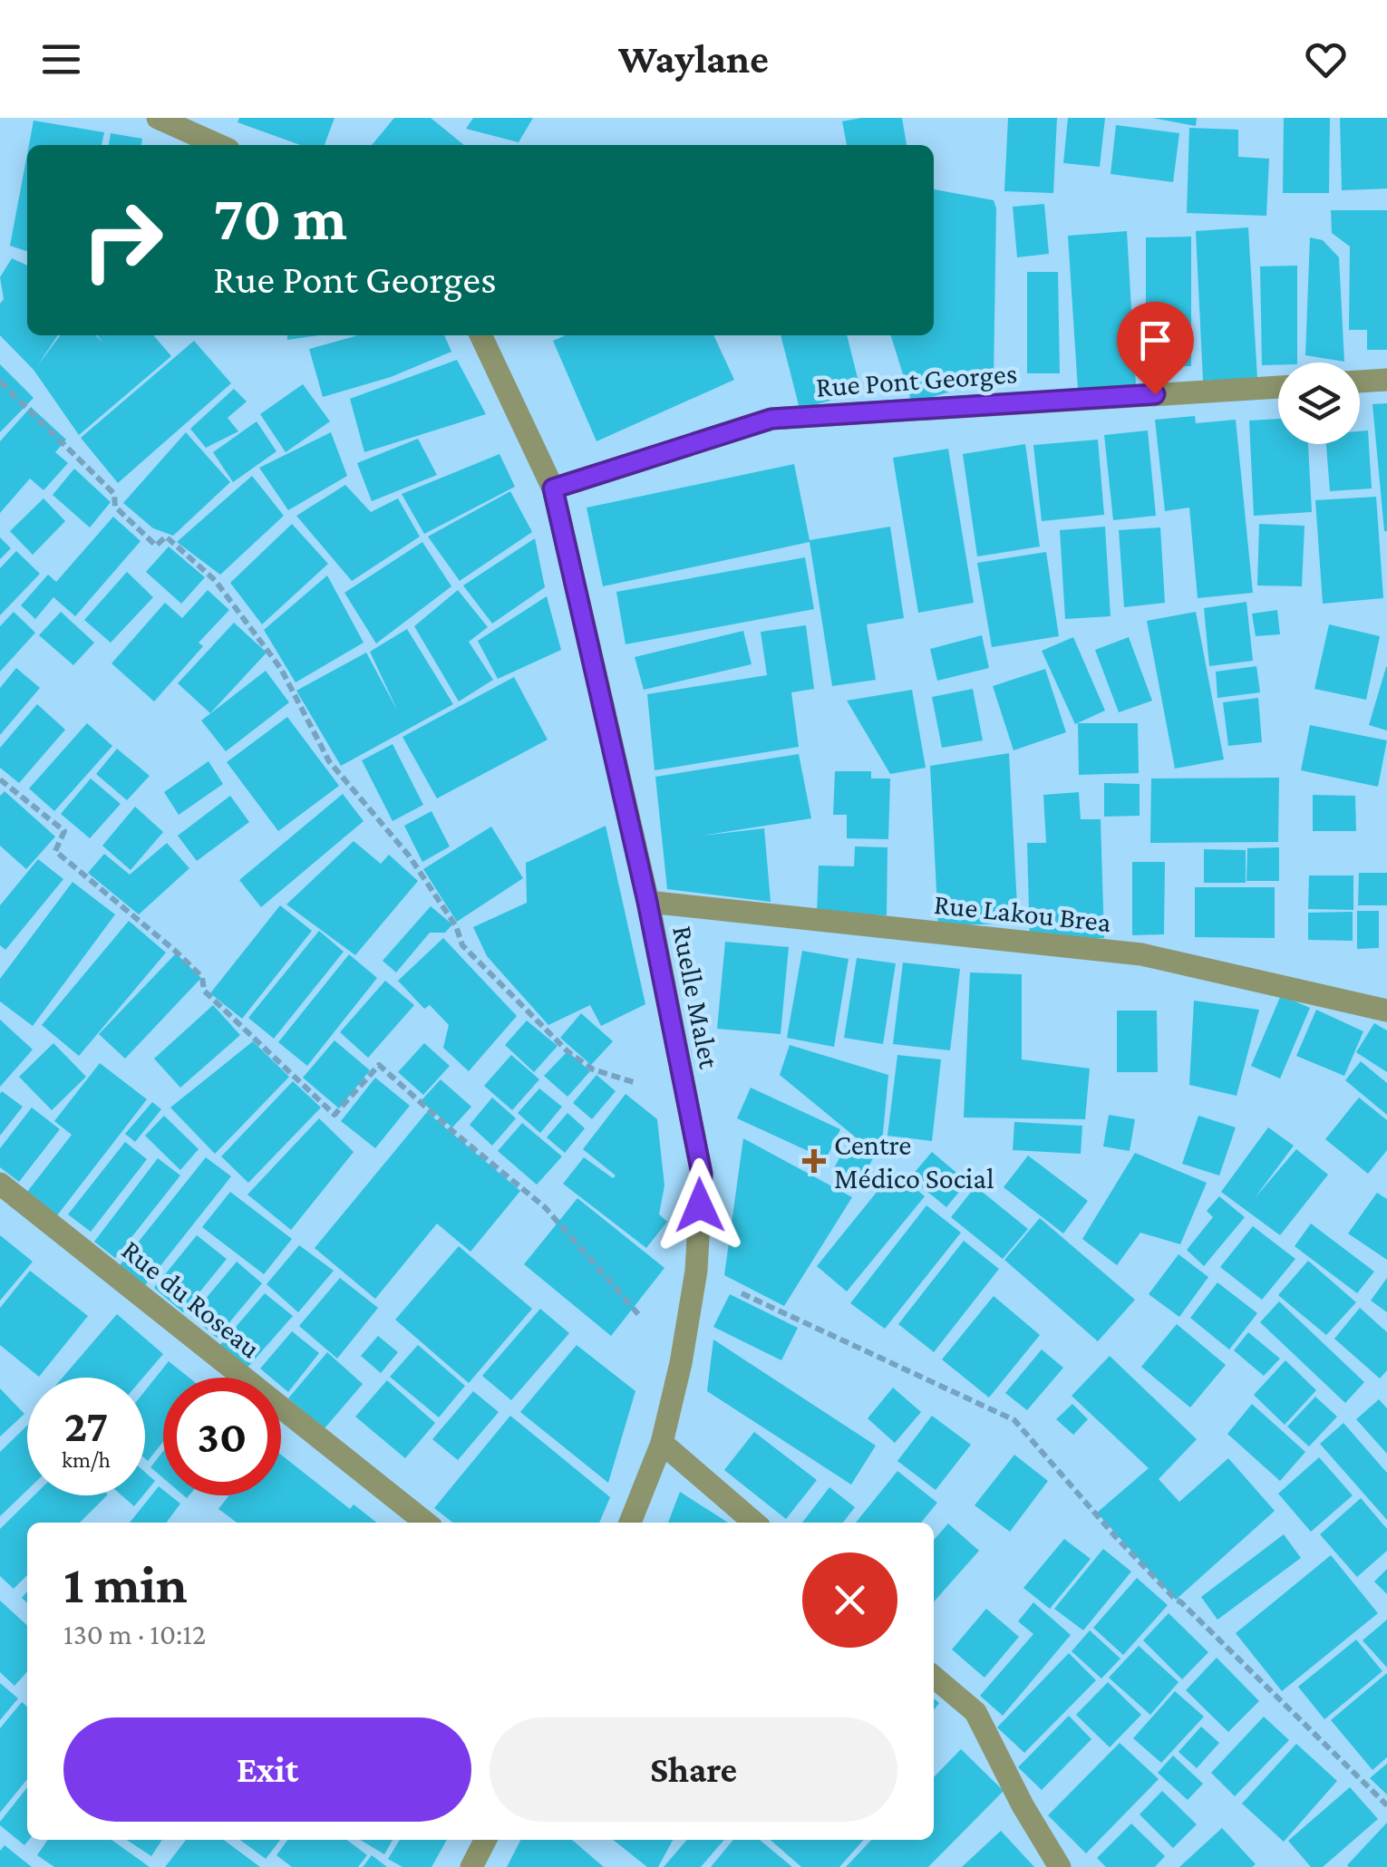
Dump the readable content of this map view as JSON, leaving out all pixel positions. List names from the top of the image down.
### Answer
{
  "streets": {
    "street": [
      "Rue Pont Georges",
      "Rue Lakou Brea",
      "Ruelle Malet",
      "Rue du Roseau"
    ]
  },
  "crossings": [
    ["Rue Pont Georges", "Ruelle Malet"],
    ["Rue Lakou Brea", "Ruelle Malet"]
  ],
  "places": {
    "health": ["Centre Médico Social"]
  },
  "page": {
    "header": "Waylane",
    "turn": ["70 m", "Rue Pont Georges"],
    "speed": "27 km/h",
    "limit": "30",
    "heading": ["1 min", "130 m · 10:12"],
    "buttons": ["Exit", "Share"]
  }
}
